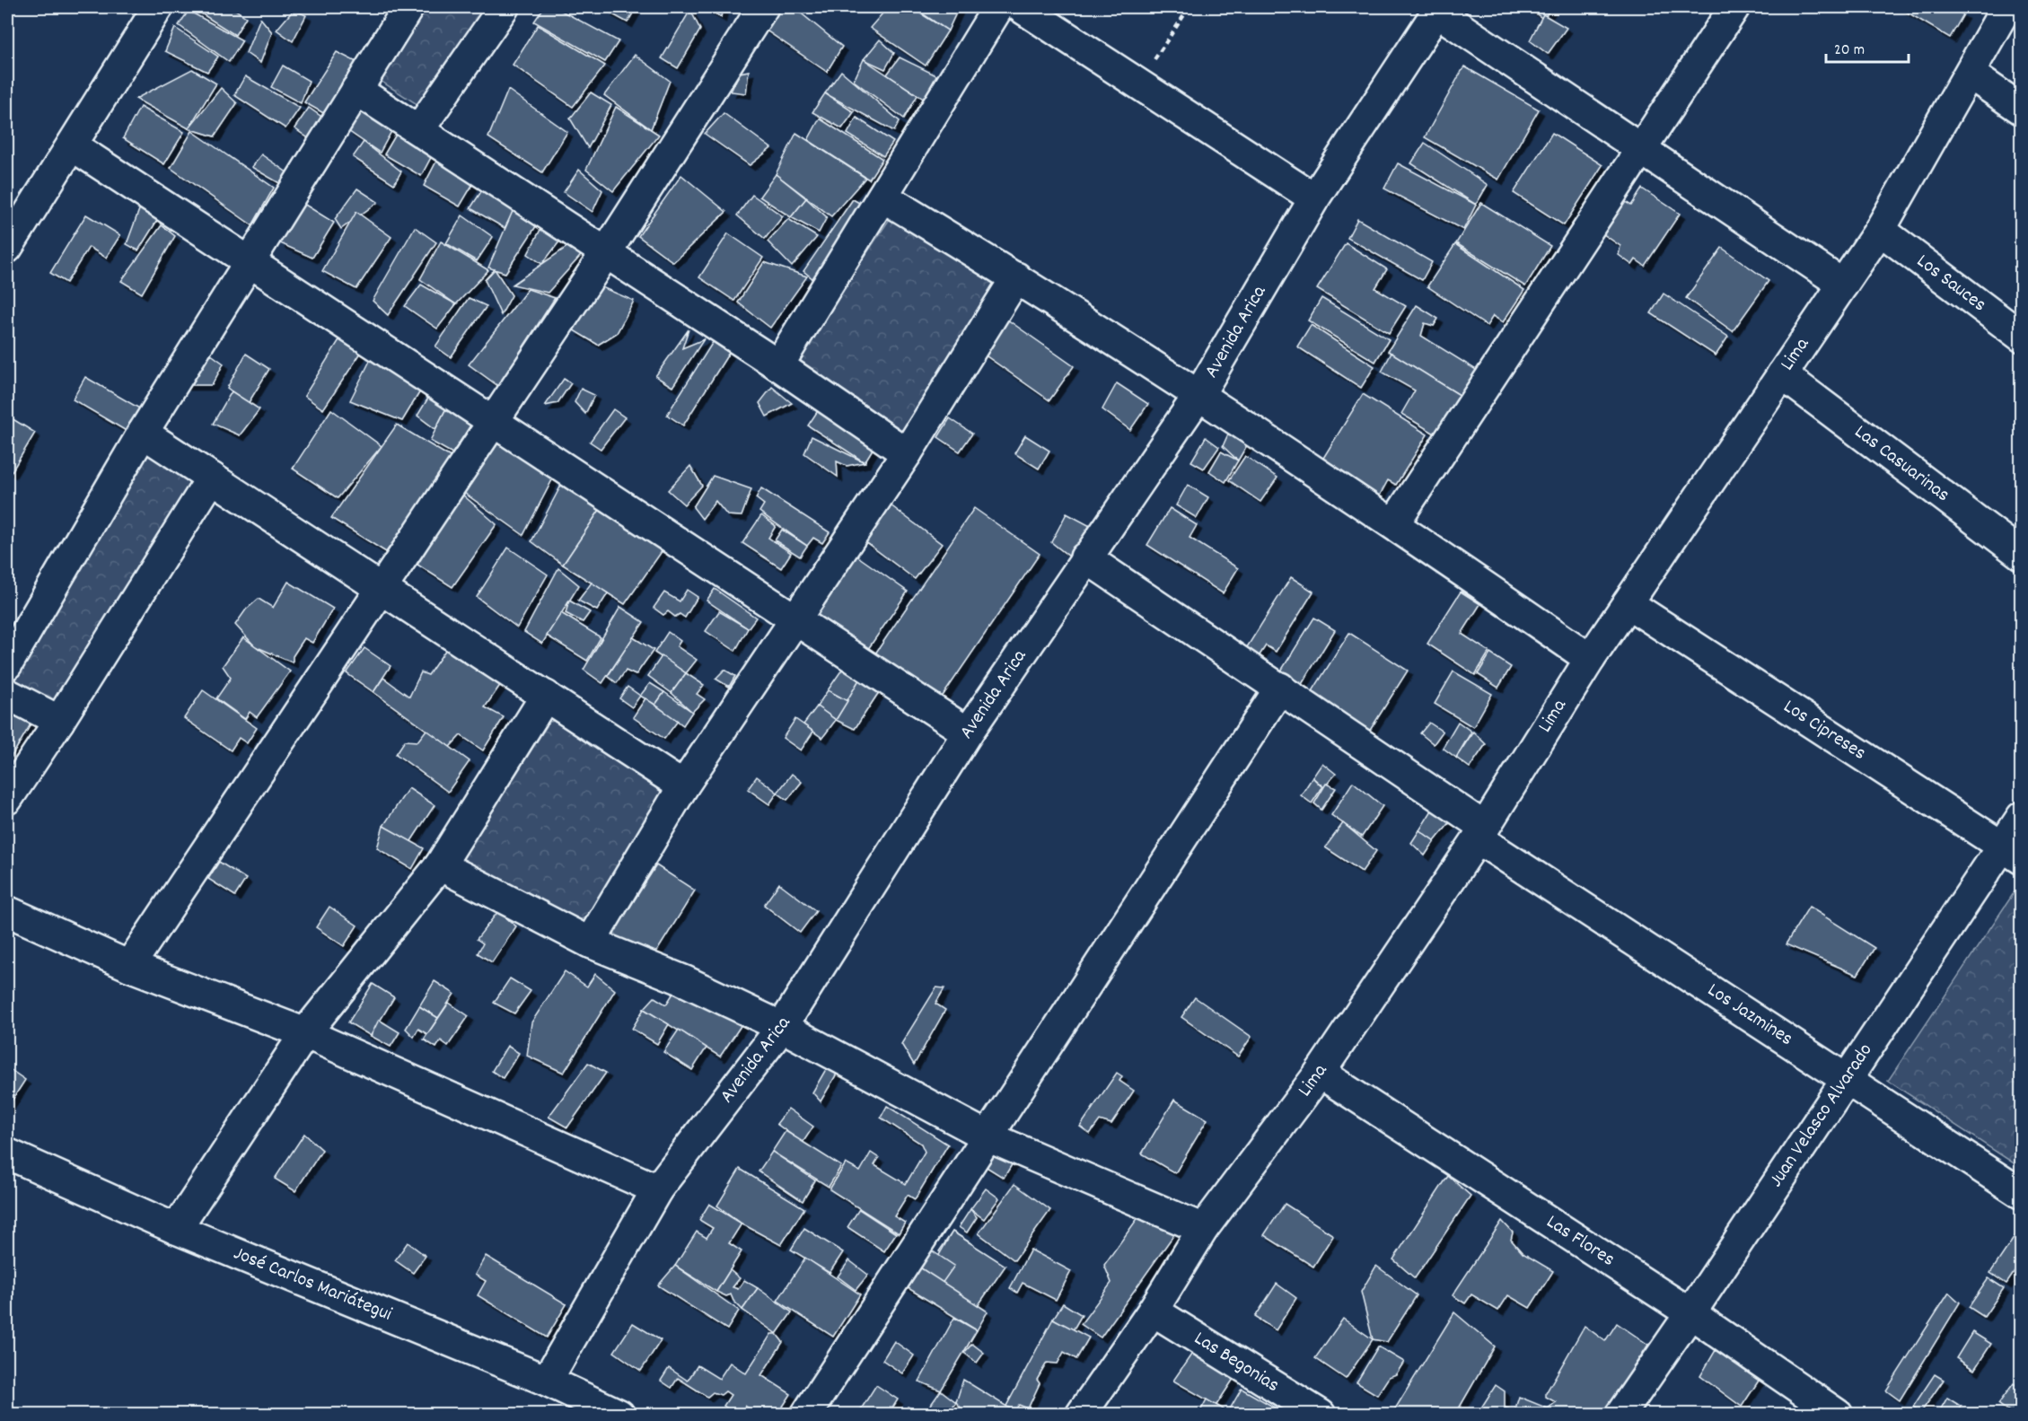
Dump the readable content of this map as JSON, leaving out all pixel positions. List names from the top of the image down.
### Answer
{
  "streets": {
    "street": [
      "Los Sauces",
      "Avenida Arica",
      "Lima",
      "Las Casuarinas",
      "Los Cipreses",
      "Los Jazmines",
      "Juan Velasco Alvarado",
      "Las Flores",
      "José Carlos Mariátegui",
      "Las Begonias"
    ]
  },
  "crossings": [
    ["Los Sauces", "Lima"],
    ["Avenida Arica", "Los Jazmines"],
    ["Avenida Arica", "José Carlos Mariátegui"],
    ["Lima", "Las Casuarinas"],
    ["Lima", "Los Cipreses"],
    ["Lima", "Los Jazmines"],
    ["Lima", "Las Flores"],
    ["Lima", "Las Begonias"],
    ["Los Cipreses", "Juan Velasco Alvarado"],
    ["Los Jazmines", "Juan Velasco Alvarado"],
    ["Juan Velasco Alvarado", "Las Flores"]
  ],
  "scale_bar": "20 m"
}
